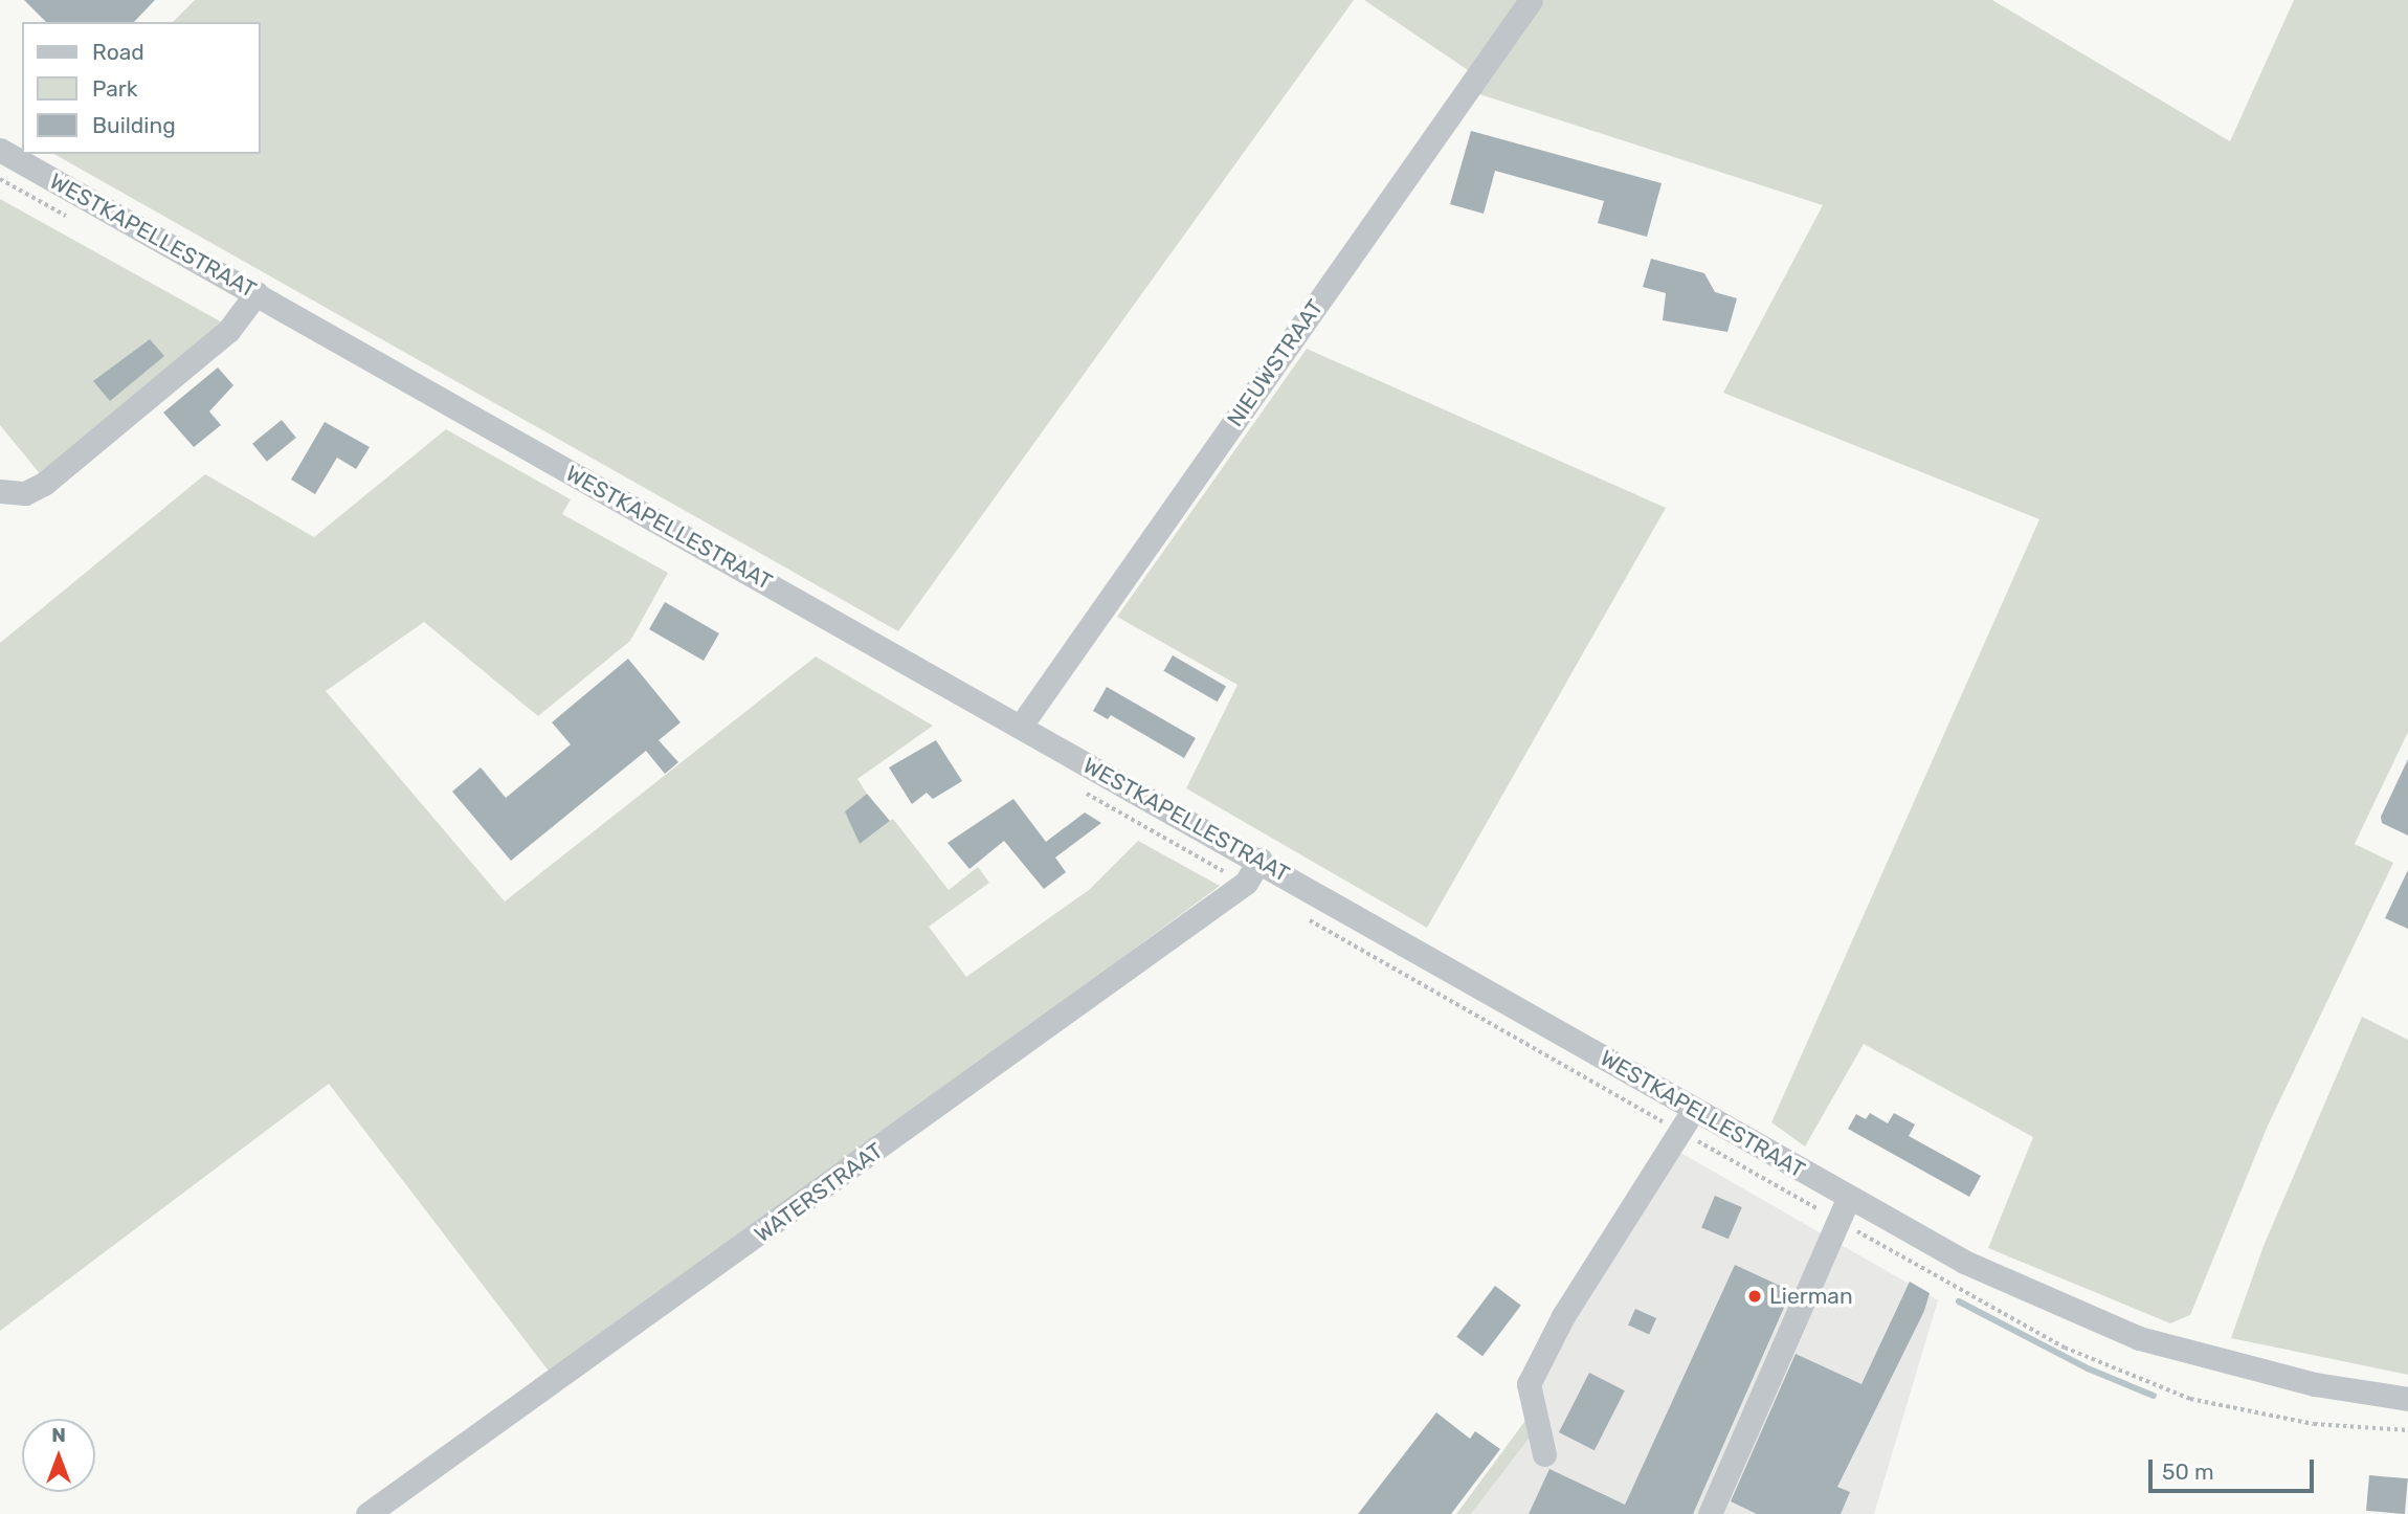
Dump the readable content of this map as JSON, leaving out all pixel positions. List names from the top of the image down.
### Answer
{
  "streets": {
    "street": ["WESTKAPELLESTRAAT", "NIEUWSTRAAT", "WATERSTRAAT"]
  },
  "crossings": [
    ["WESTKAPELLESTRAAT", "NIEUWSTRAAT"],
    ["WESTKAPELLESTRAAT", "WATERSTRAAT"]
  ],
  "places": ["Lierman"],
  "legend": ["Road", "Park", "Building"],
  "scale_bar": "50 m",
  "north": "top"
}
